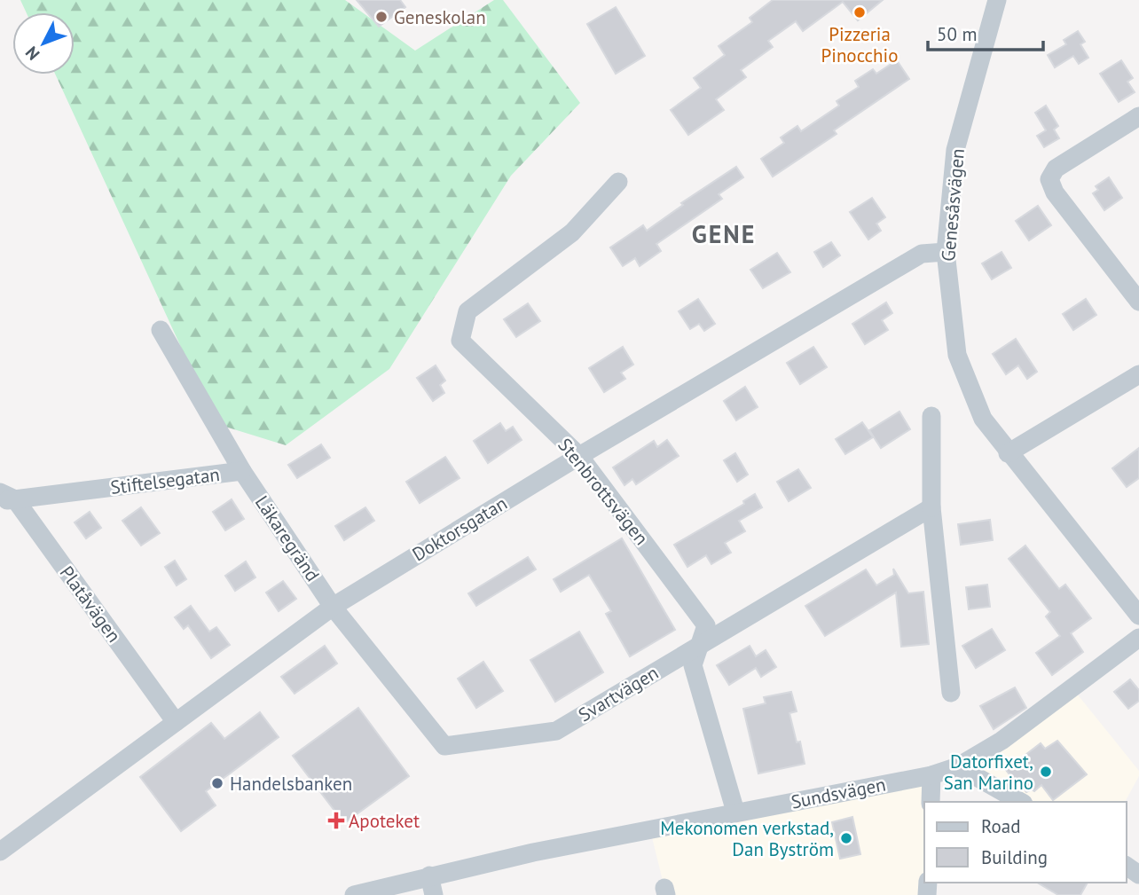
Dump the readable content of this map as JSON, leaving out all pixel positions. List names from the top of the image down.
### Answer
{
  "streets": {
    "street": [
      "Genesåsvägen",
      "Stiftelsegatan",
      "Stenbrottsvägen",
      "Doktorsgatan",
      "Läkaregränd",
      "Platåvägen",
      "Svartvägen",
      "Sundsvägen"
    ]
  },
  "crossings": [
    ["Genesåsvägen", "Doktorsgatan"],
    ["Stiftelsegatan", "Läkaregränd"],
    ["Stiftelsegatan", "Platåvägen"],
    ["Stenbrottsvägen", "Doktorsgatan"],
    ["Stenbrottsvägen", "Svartvägen"],
    ["Stenbrottsvägen", "Sundsvägen"],
    ["Doktorsgatan", "Läkaregränd"],
    ["Doktorsgatan", "Platåvägen"],
    ["Doktorsgatan", "Svartvägen"],
    ["Läkaregränd", "Svartvägen"]
  ],
  "districts": ["GENE"],
  "places": {
    "other": [
      "Pizzeria Pinocchio",
      "Geneskolan",
      "Datorfixet, San Marino",
      "Handelsbanken",
      "Mekonomen verkstad, Dan Byström"
    ],
    "health": ["Apoteket"]
  },
  "legend": ["Road", "Building"],
  "scale_bar": "50 m",
  "north": "bottom left"
}
